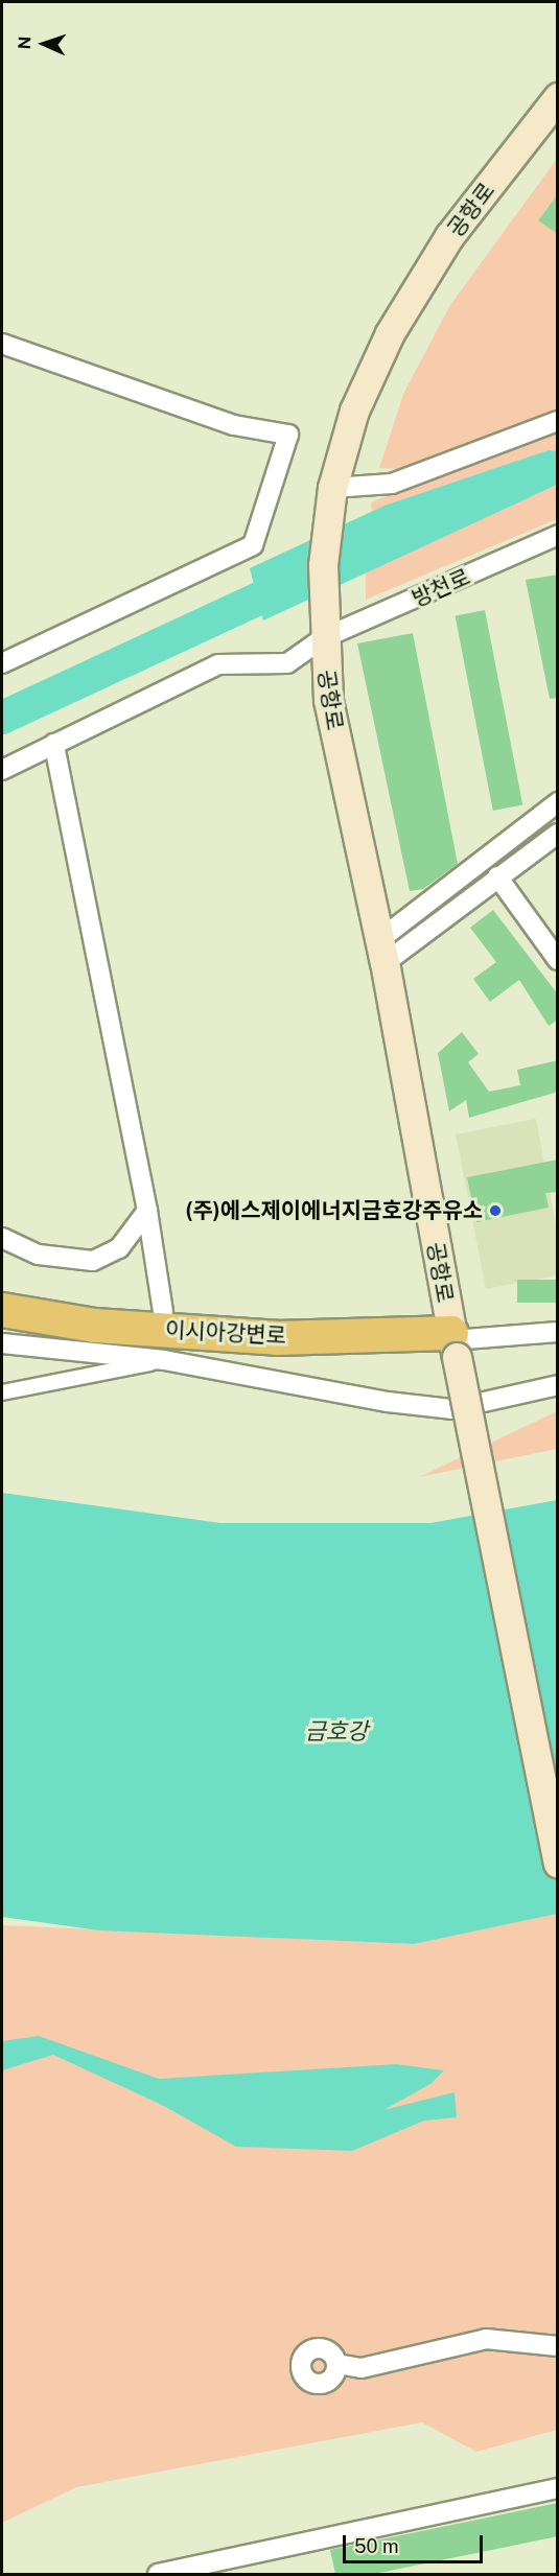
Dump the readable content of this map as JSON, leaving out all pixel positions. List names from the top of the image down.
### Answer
{
  "streets": {
    "highway": ["이시아강변로"],
    "main road": ["공항로"],
    "street": ["방천로"]
  },
  "crossings": [
    ["공항로", "방천로"],
    ["공항로", "이시아강변로"]
  ],
  "water": ["금호강"],
  "places": ["(주)에스제이에너지금호강주유소"],
  "scale_bar": "50 m",
  "north": "left"
}
